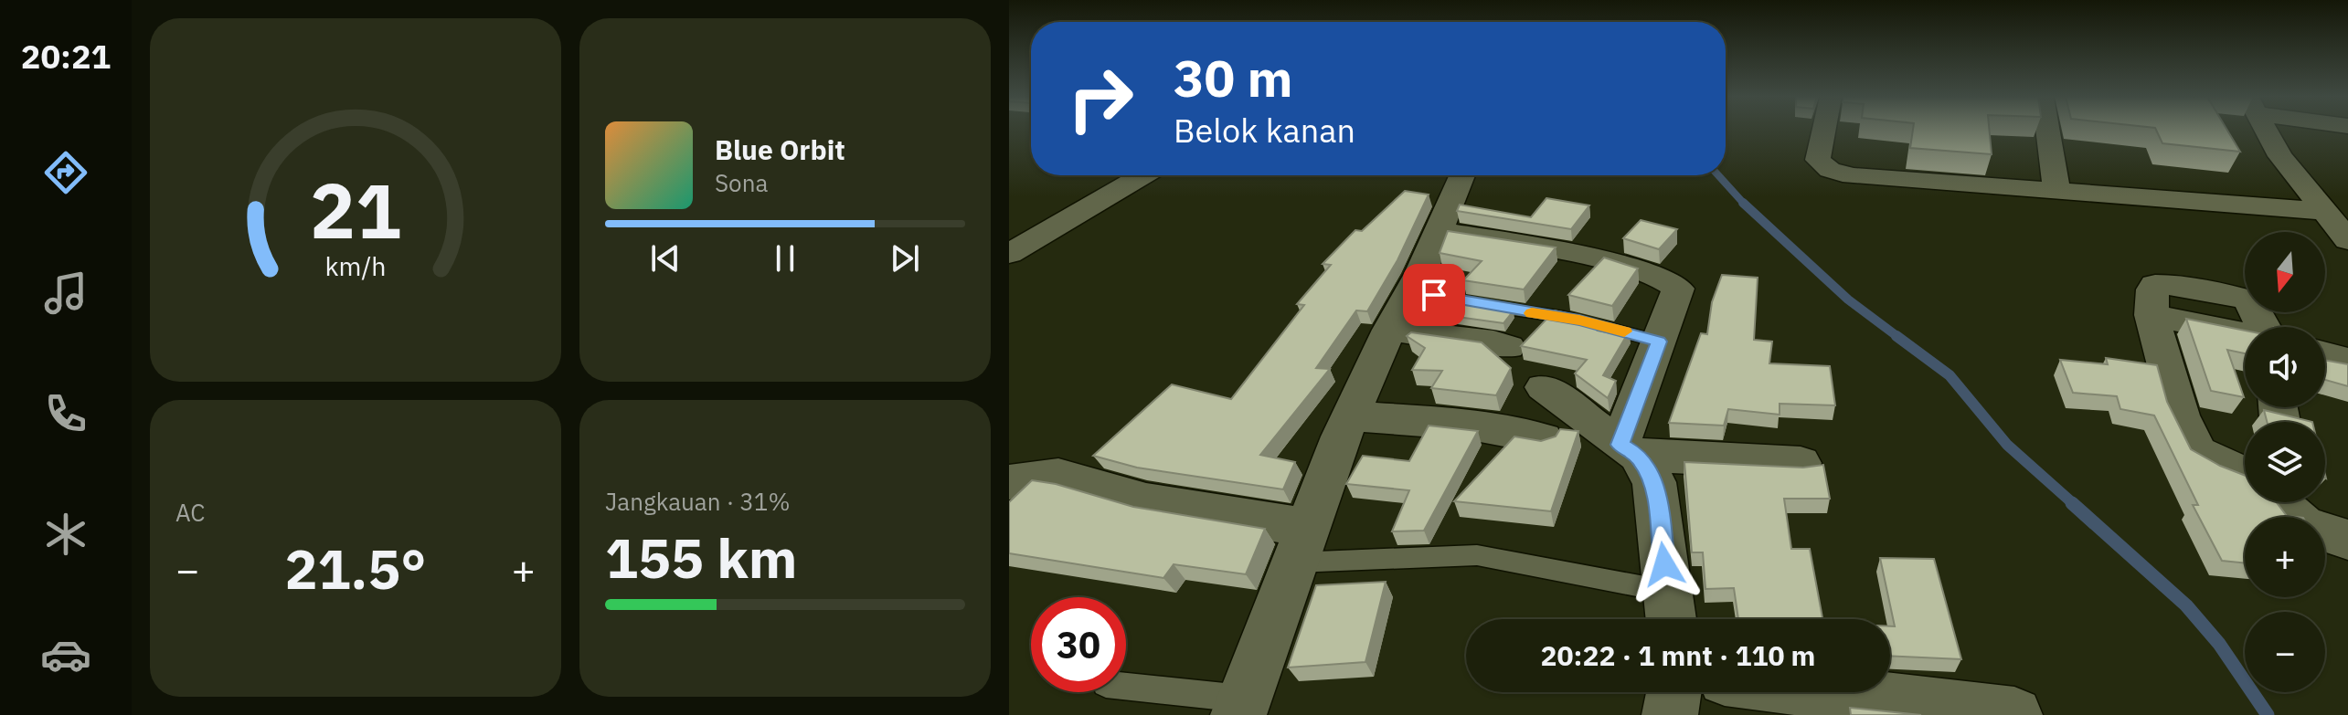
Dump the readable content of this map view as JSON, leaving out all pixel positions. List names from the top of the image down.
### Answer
{
  "north": "bottom",
  "page": {
    "tabs": "20:21",
    "turn": ["30 m", "Belok kanan"],
    "song": ["Blue Orbit", "Sona"],
    "map_buttons": ["+", "−"],
    "tile": [
      "AC",
      ["Jangkauan · 31%", "155 km"]
    ],
    "heat": ["−", "21.5°", "+"],
    "limit": "30",
    "trip": "20:22 · 1 mnt · 110 m",
    "gauge": ["21", "km/h"]
  }
}
